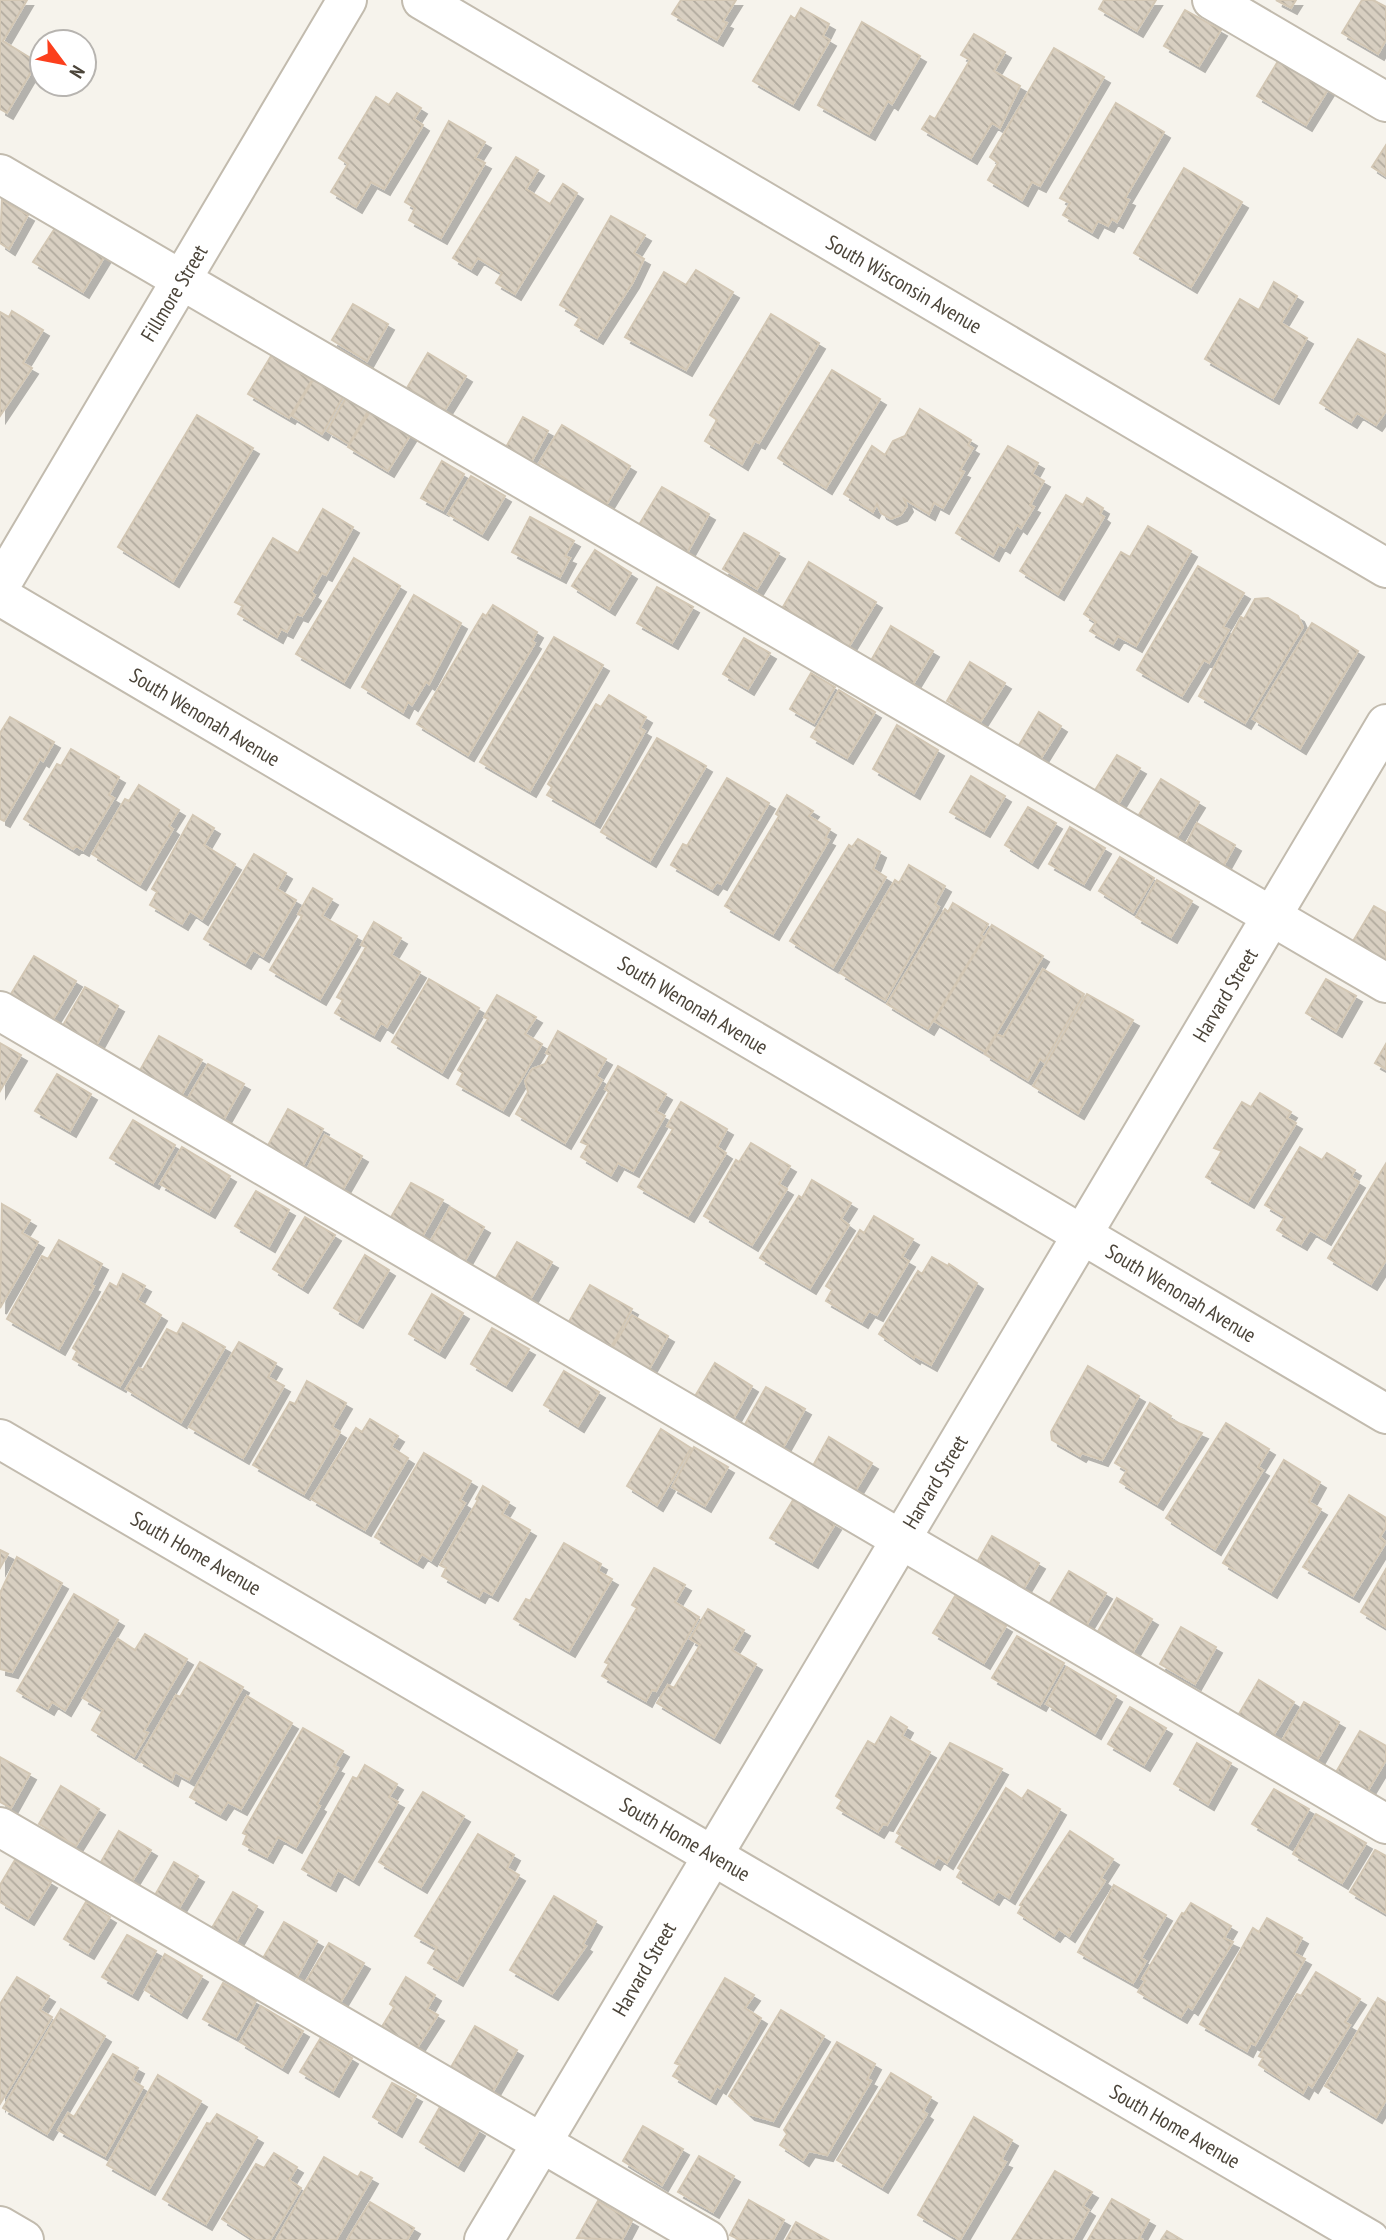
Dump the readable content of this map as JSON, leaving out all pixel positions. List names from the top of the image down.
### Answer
{
  "streets": {
    "street": [
      "South Wisconsin Avenue",
      "Fillmore Street",
      "South Wenonah Avenue",
      "Harvard Street",
      "South Home Avenue"
    ]
  },
  "crossings": [
    ["South Wenonah Avenue", "Harvard Street"],
    ["Harvard Street", "South Home Avenue"]
  ],
  "north": "bottom right"
}
